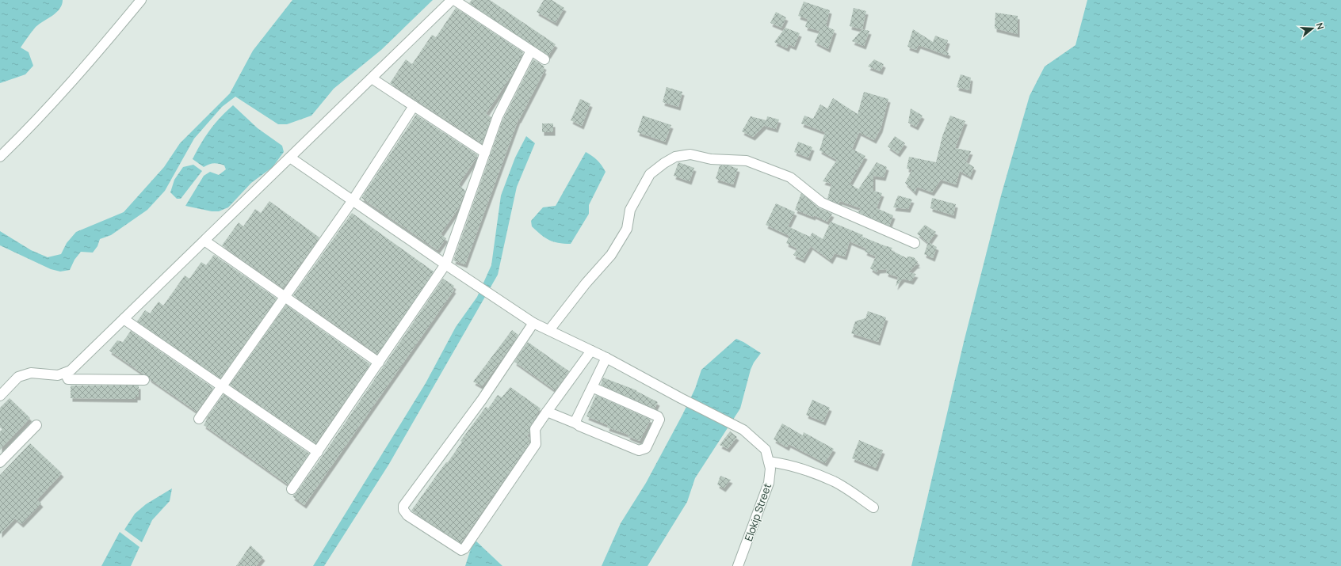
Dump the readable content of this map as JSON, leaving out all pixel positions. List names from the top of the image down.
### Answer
{
  "streets": {
    "street": ["Elokip Street"]
  },
  "north": "right"
}
